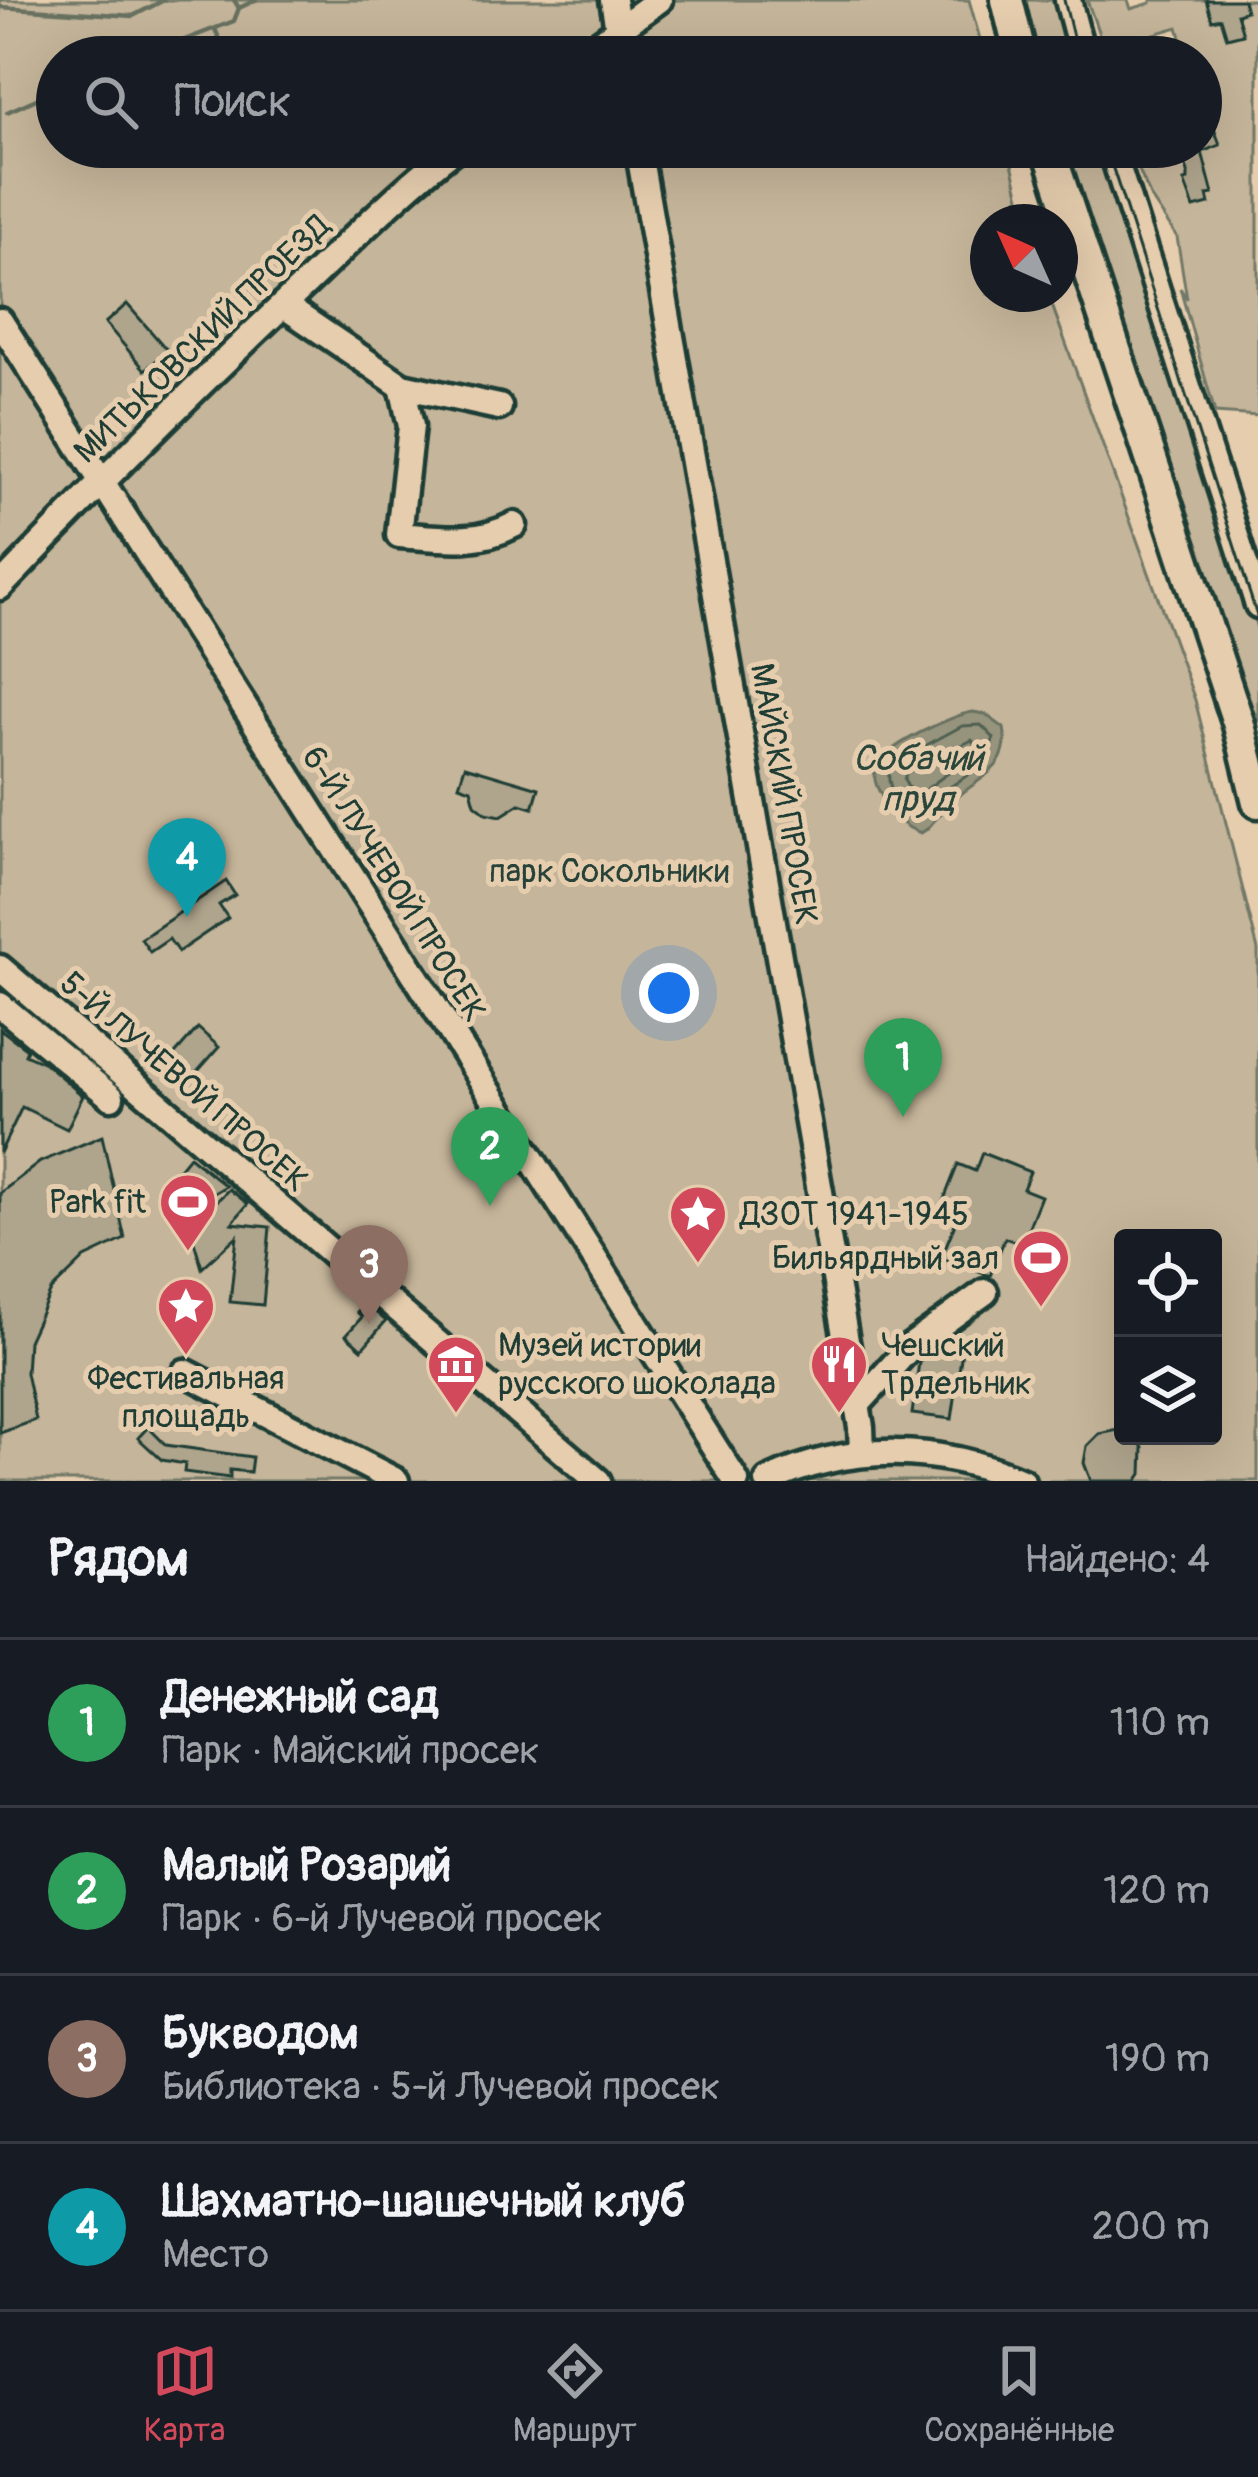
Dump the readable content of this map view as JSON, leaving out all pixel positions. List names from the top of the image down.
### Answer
{
  "streets": {
    "street": [
      "МИТЬКОВСКИЙ ПРОЕЗД",
      "МАЙСКИЙ ПРОСЕК",
      "6-Й ЛУЧЕВОЙ ПРОСЕК",
      "5-Й ЛУЧЕВОЙ ПРОСЕК"
    ]
  },
  "crossings": [
    ["МИТЬКОВСКИЙ ПРОЕЗД", "6-Й ЛУЧЕВОЙ ПРОСЕК"]
  ],
  "water": ["Собачий пруд"],
  "parks": ["парк Сокольники"],
  "places": {
    "sports": ["Park fit", "Бильярдный зал"],
    "place": ["ДЗОТ 1941-1945", "Фестивальная площадь"],
    "museum": ["Музей истории русского шоколада"],
    "restaurant": ["Чешский Трдельник"]
  },
  "north": "top left",
  "page": {
    "search": "Поиск",
    "pins": [
      "4",
      "1",
      "2",
      "3"
    ],
    "heading": ["Рядом", "Найдено: 4"],
    "list": [
      {
        "mark": "1",
        "name": "Денежный сад",
        "note": "Парк · Майский просек",
        "value": "110 m"
      },
      {
        "mark": "2",
        "name": "Малый Розарий",
        "note": "Парк · 6-й Лучевой просек",
        "value": "120 m"
      },
      {
        "mark": "3",
        "name": "Букводом",
        "note": "Библиотека · 5-й Лучевой просек",
        "value": "190 m"
      },
      {
        "mark": "4",
        "name": "Шахматно-шашечный клуб",
        "note": "Место",
        "value": "200 m"
      }
    ],
    "nav": ["Карта", "Маршрут", "Сохранённые"]
  }
}
